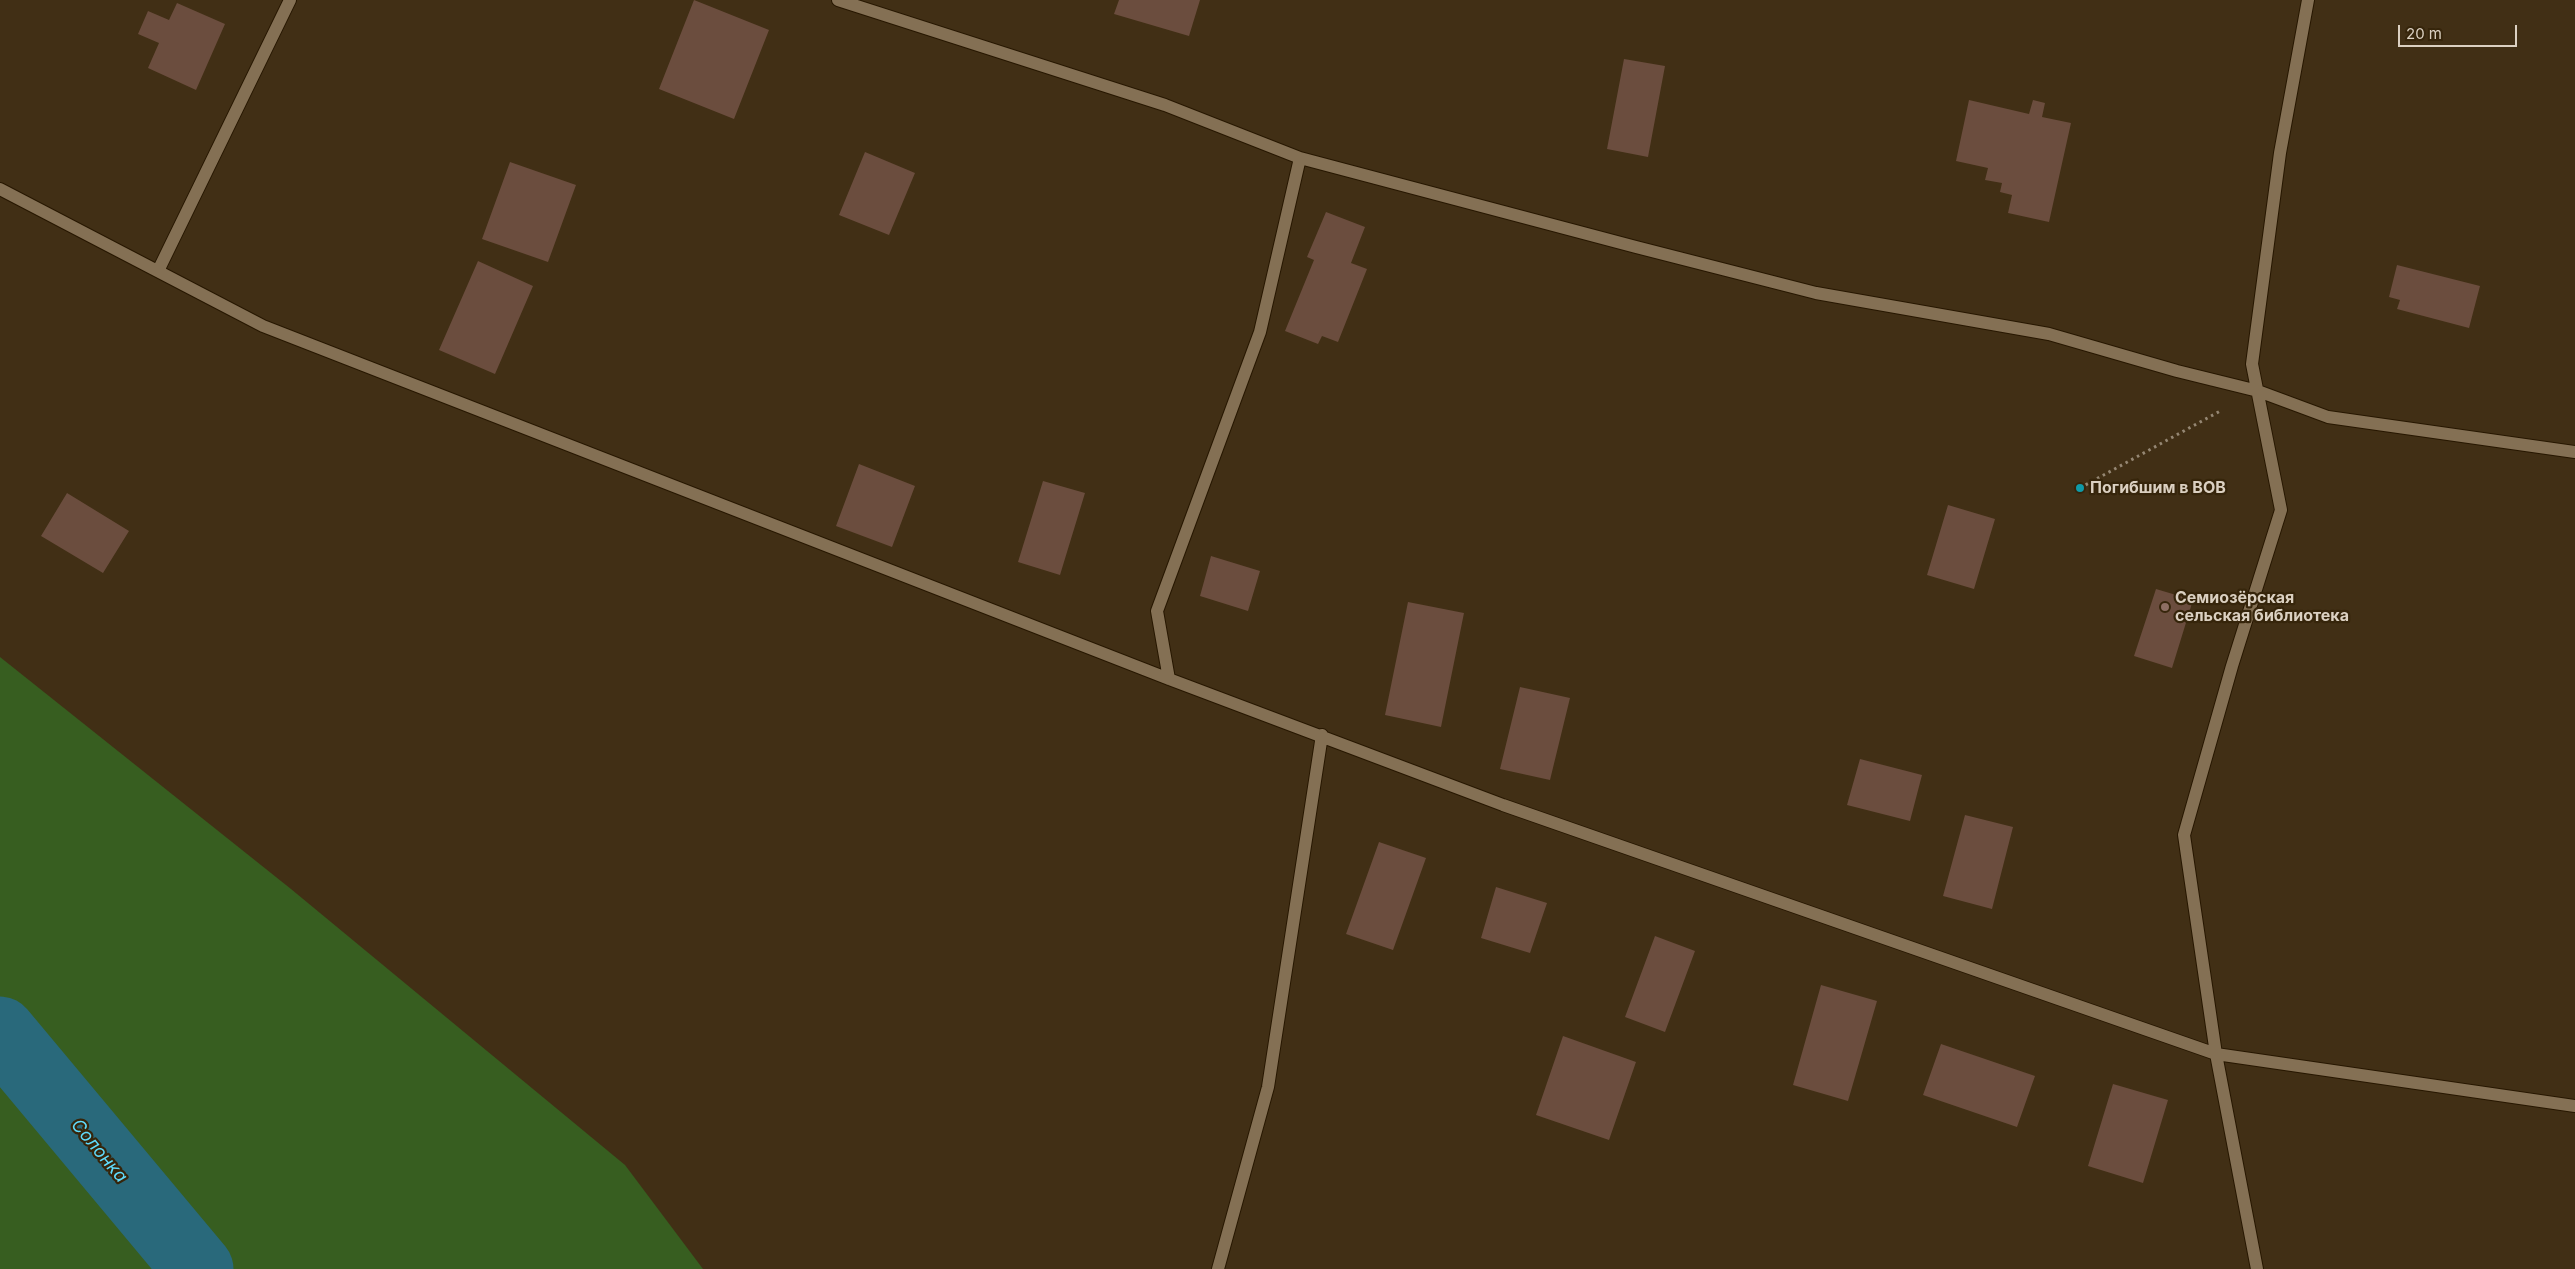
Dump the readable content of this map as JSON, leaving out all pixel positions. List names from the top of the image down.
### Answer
{
  "water": ["Солонка"],
  "places": ["Погибшим в ВОВ", "Семиозёрская сельская библиотека"],
  "scale_bar": "20 m"
}
